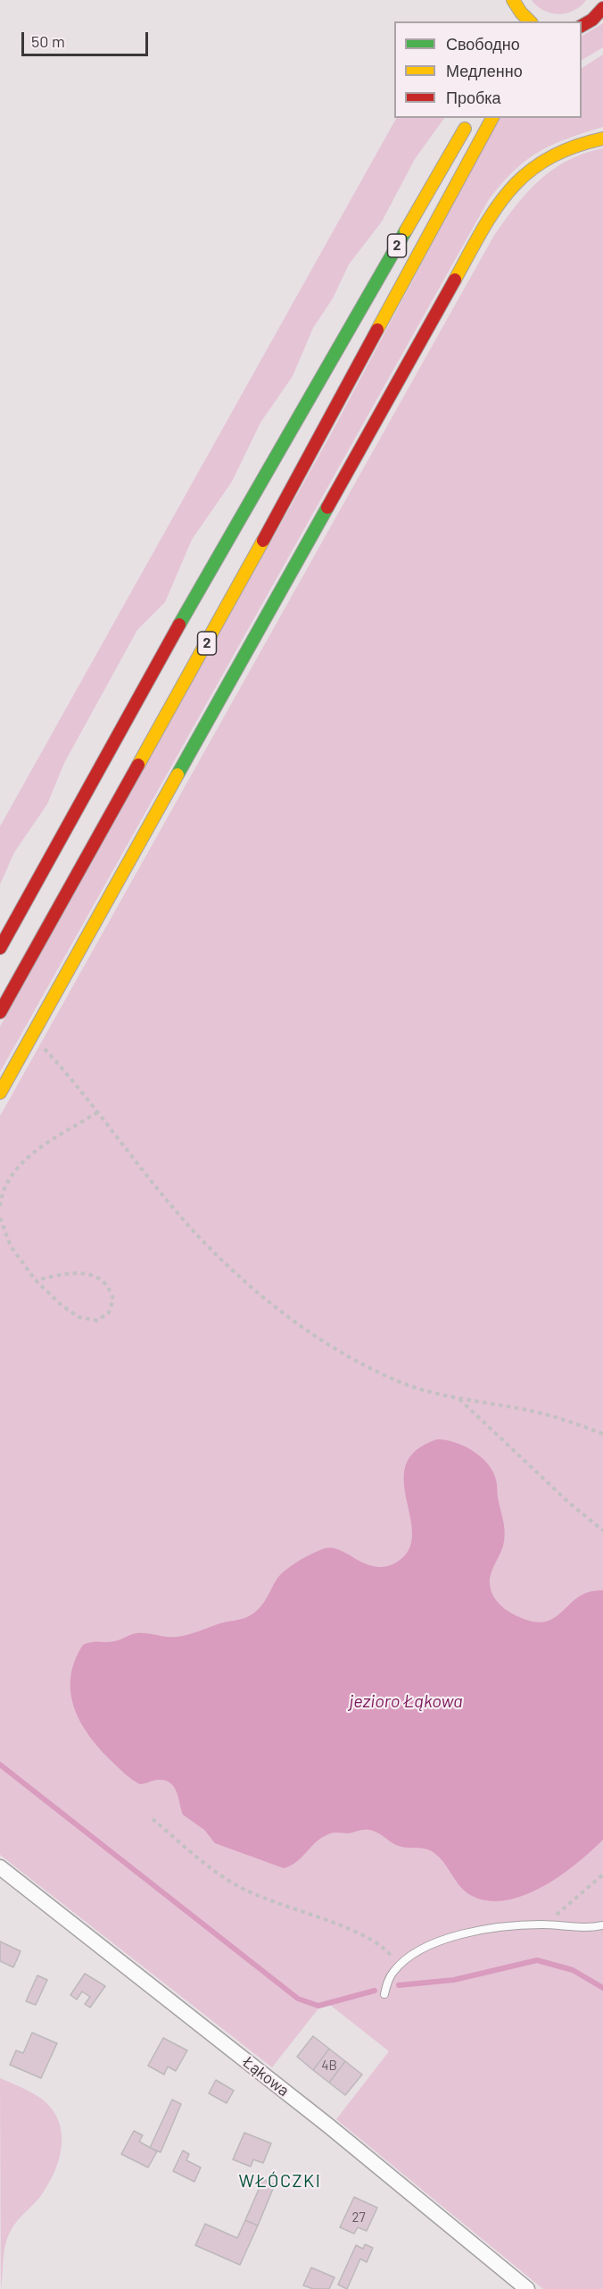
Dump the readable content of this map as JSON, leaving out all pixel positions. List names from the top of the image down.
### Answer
{
  "streets": {
    "main road": ["2"],
    "street": ["Łąkowa"]
  },
  "districts": ["WŁÓCZKI"],
  "water": ["jezioro Łąkowa"],
  "house_numbers": ["4B", "27"],
  "legend": ["Свободно", "Медленно", "Пробка"],
  "scale_bar": "50 m"
}
